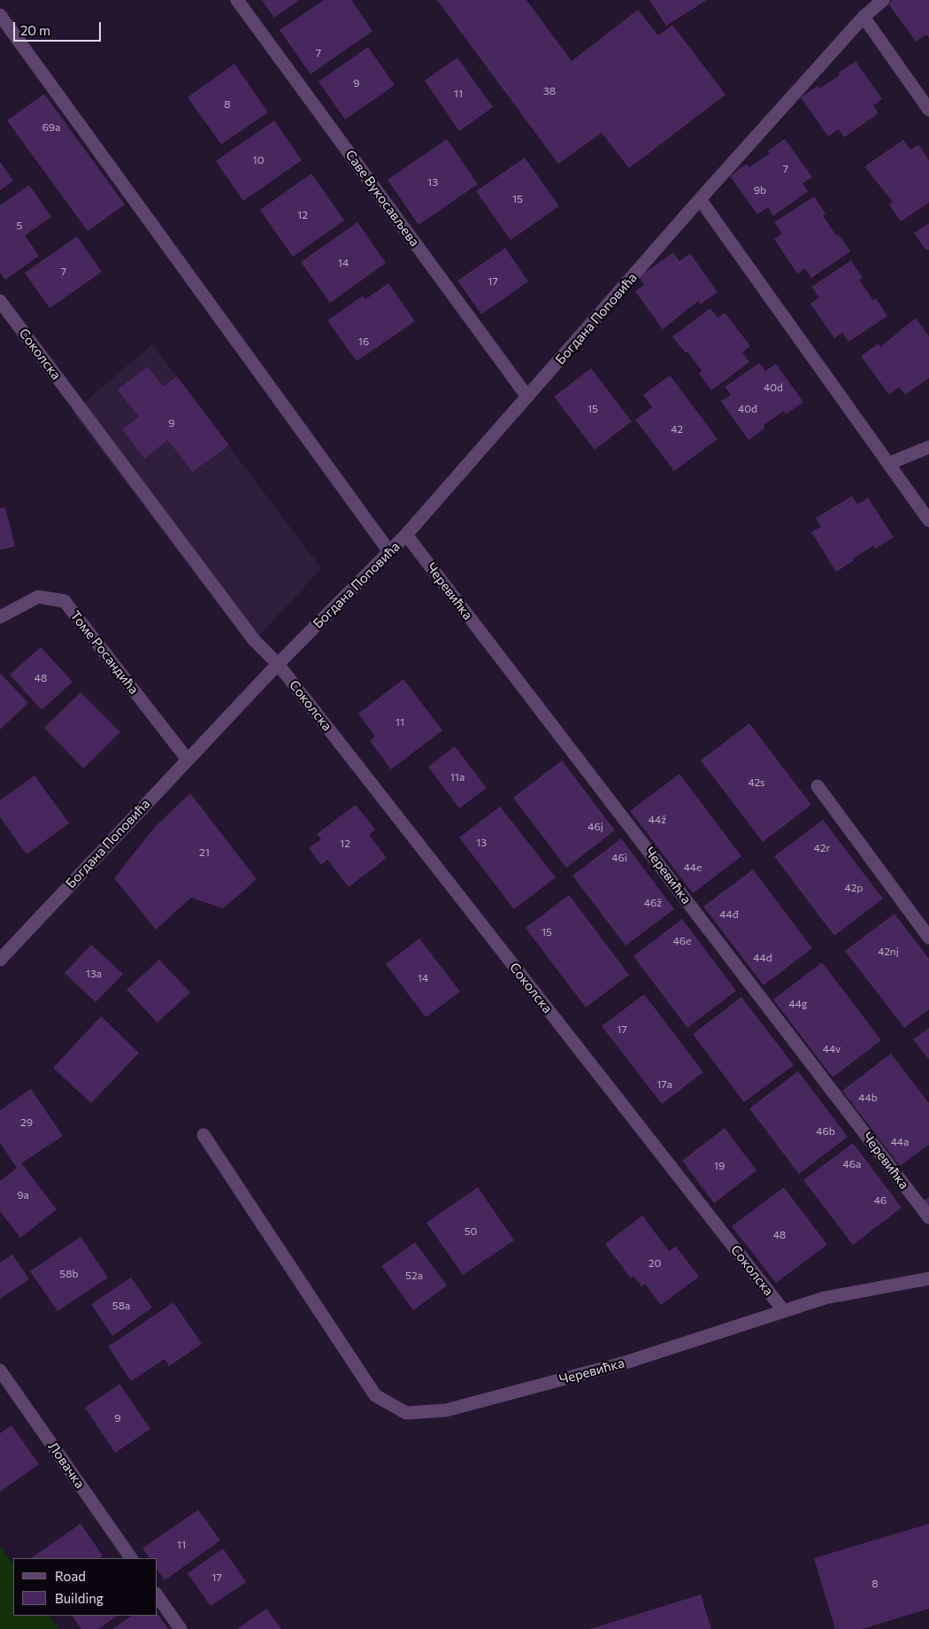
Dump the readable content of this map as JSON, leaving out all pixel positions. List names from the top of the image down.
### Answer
{
  "streets": {
    "street": [
      "Саве Вукосављева",
      "Богдана Поповића",
      "Соколска",
      "Черевићка",
      "Томе Росандића",
      "Ловачка"
    ]
  },
  "crossings": [
    ["Саве Вукосављева", "Богдана Поповића"],
    ["Богдана Поповића", "Соколска"],
    ["Богдана Поповића", "Черевићка"],
    ["Богдана Поповића", "Томе Росандића"],
    ["Соколска", "Черевићка"]
  ],
  "house_numbers": [
    "7",
    "9",
    "38",
    "11",
    "8",
    "69a",
    "10",
    "7",
    "13",
    "9b",
    "15",
    "12",
    "5",
    "14",
    "7",
    "17",
    "16",
    "40d",
    "15",
    "40đ",
    "9",
    "42",
    "48",
    "11",
    "11a",
    "42s",
    "44ž",
    "46j",
    "13",
    "12",
    "42r",
    "21",
    "46i",
    "44e",
    "42p",
    "46ž",
    "44đ",
    "15",
    "46e",
    "42nj",
    "44d",
    "13a",
    "14",
    "44g",
    "17",
    "44v",
    "17a",
    "44b",
    "29",
    "46b",
    "44a",
    "46a",
    "19",
    "9a",
    "46",
    "50",
    "48",
    "20",
    "58b",
    "52a",
    "58a",
    "9",
    "11",
    "17",
    "8"
  ],
  "legend": ["Road", "Building"],
  "scale_bar": "20 m"
}
